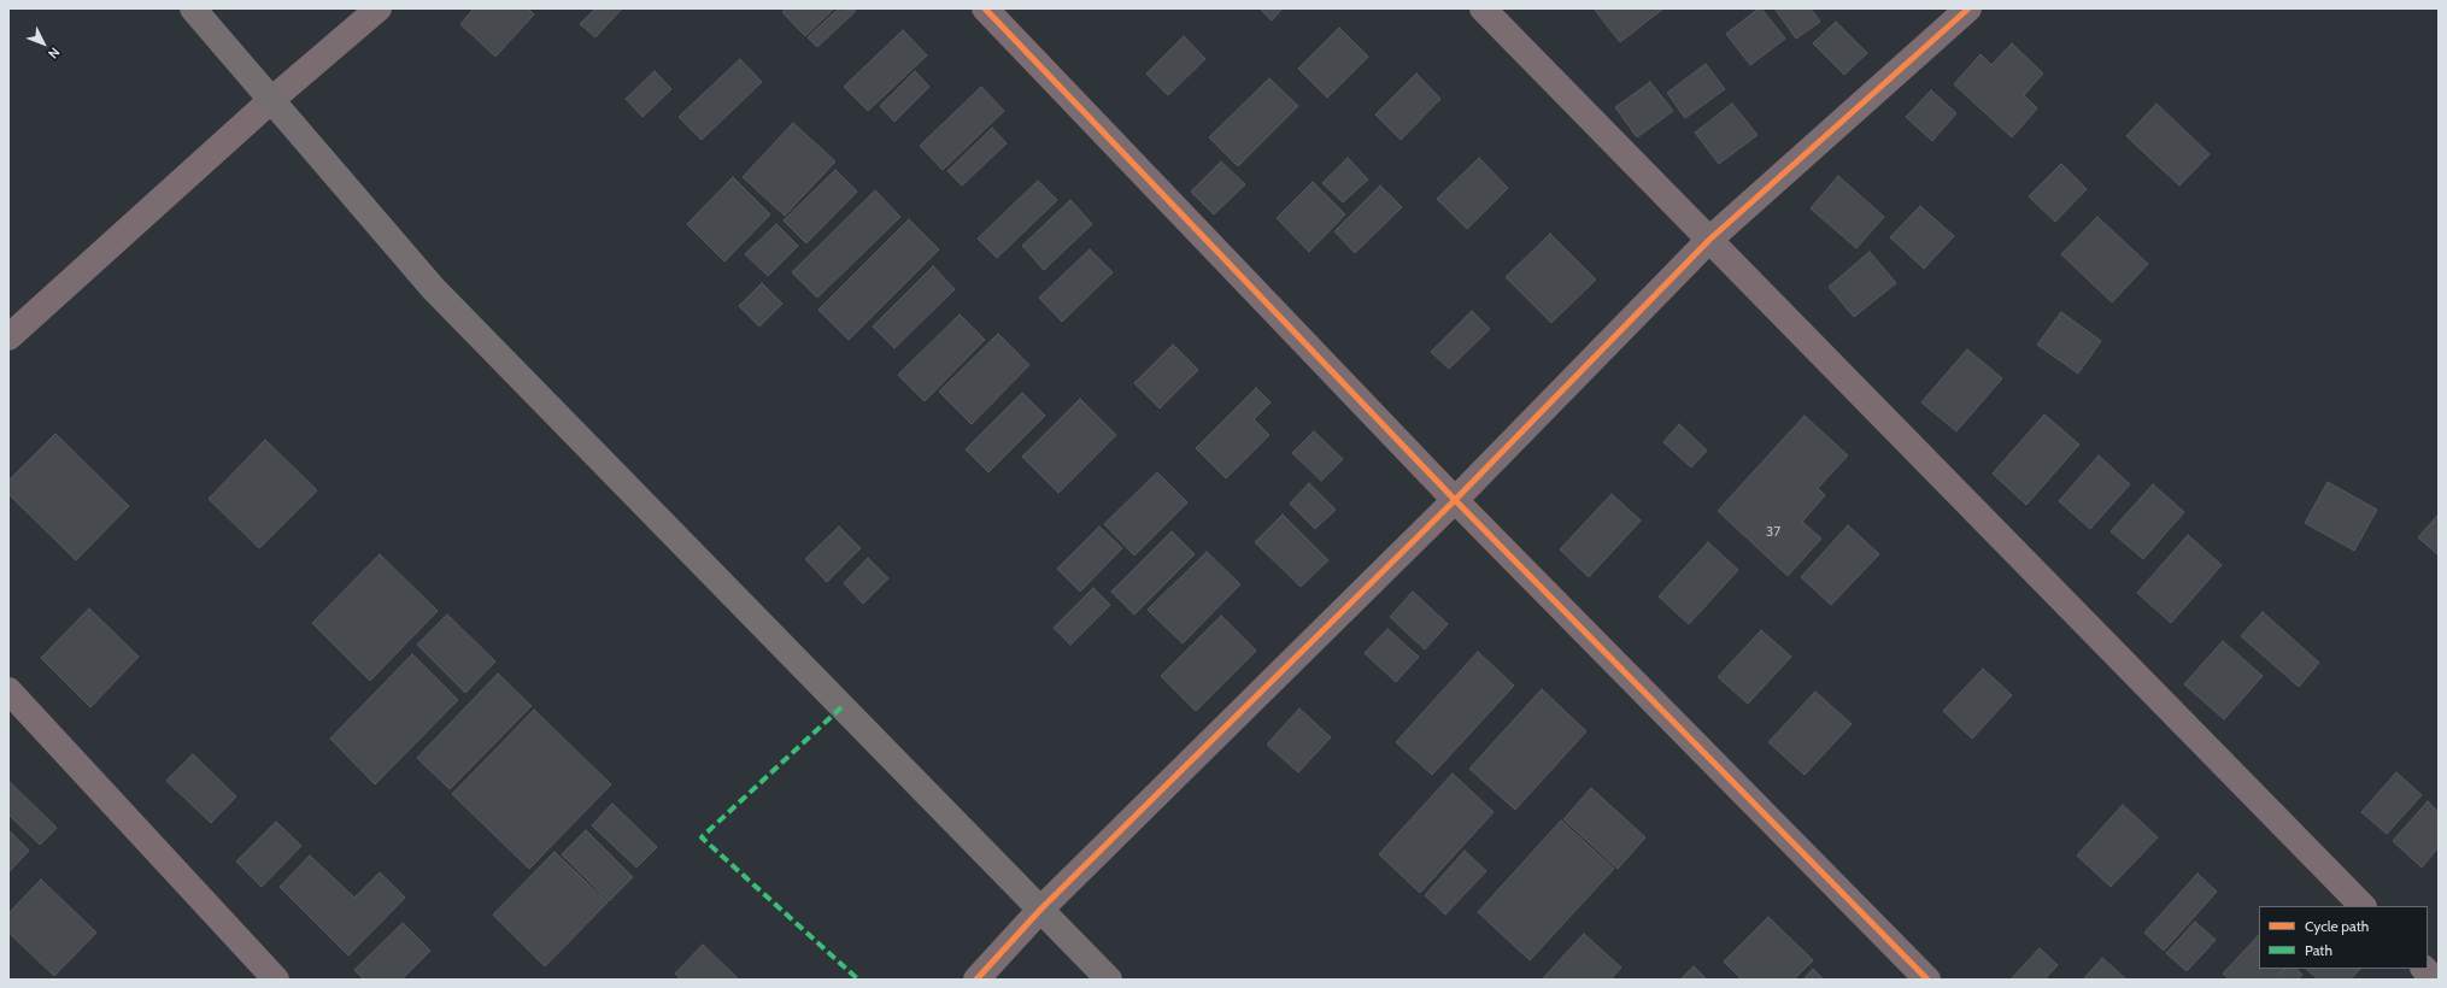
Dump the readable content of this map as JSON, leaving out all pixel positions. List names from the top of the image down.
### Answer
{
  "house_numbers": ["37"],
  "legend": ["Cycle path", "Path"],
  "north": "bottom right"
}
